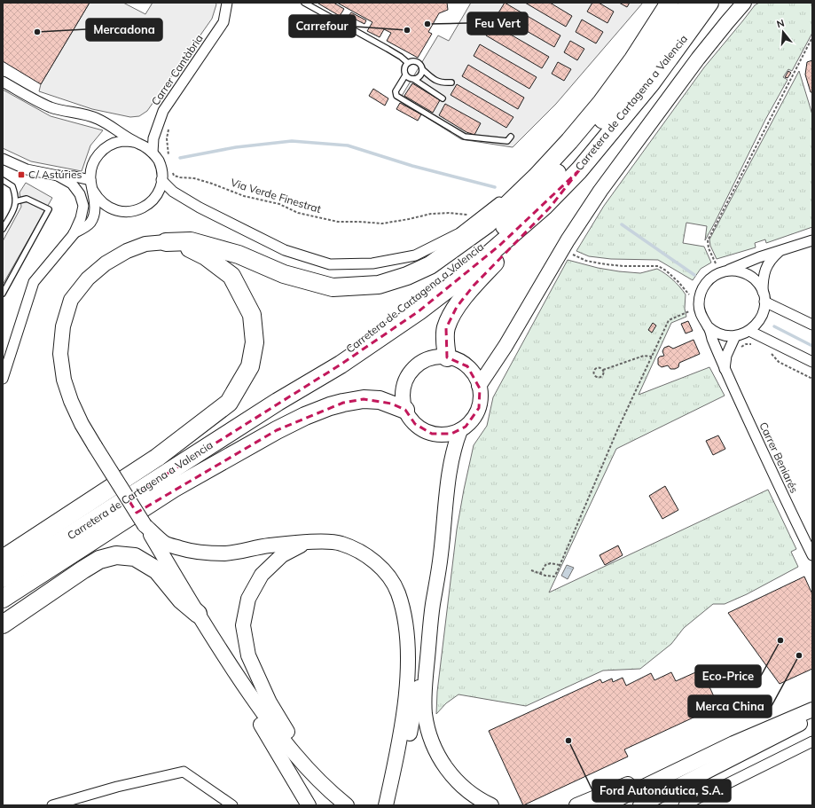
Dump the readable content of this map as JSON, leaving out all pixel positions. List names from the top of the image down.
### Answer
{
  "streets": {
    "highway": ["Carretera de Cartagena a Valencia"],
    "street": ["Carrer Cantàbria", "Carrer Beniarés"],
    "path": ["Via Verde Finestrat"]
  },
  "places": {
    "other": [
      "Feu Vert",
      "Carrefour",
      "Mercadona",
      "Eco-Price",
      "Merca China",
      "Ford Autonáutica, S.A."
    ],
    "transit": ["C/ Astúries"]
  },
  "north": "top"
}
